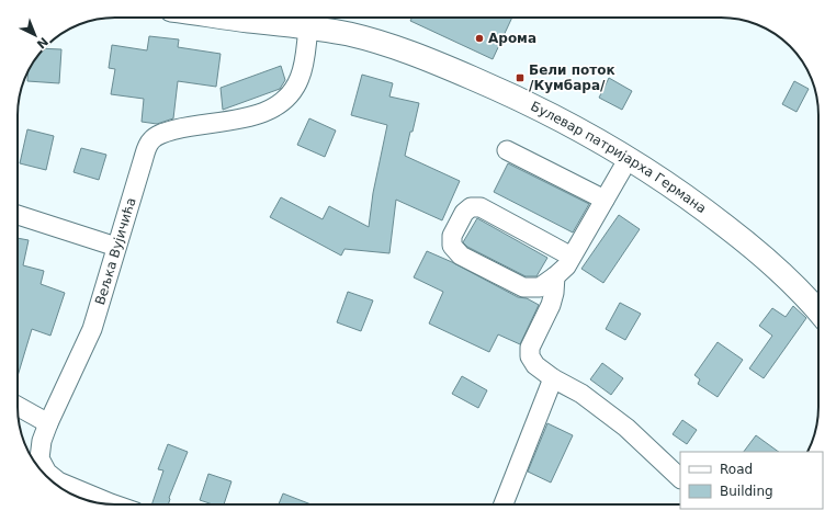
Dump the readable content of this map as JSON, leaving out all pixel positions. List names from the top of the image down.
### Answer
{
  "streets": {
    "main road": ["Булевар патријарха Германа"],
    "street": ["Вељка Вујичића"]
  },
  "crossings": [
    ["Булевар патријарха Германа", "Вељка Вујичића"]
  ],
  "places": {
    "other": ["Арома"],
    "transit": ["Бели поток /Кумбара/"]
  },
  "legend": ["Road", "Building"],
  "north": "bottom right"
}
